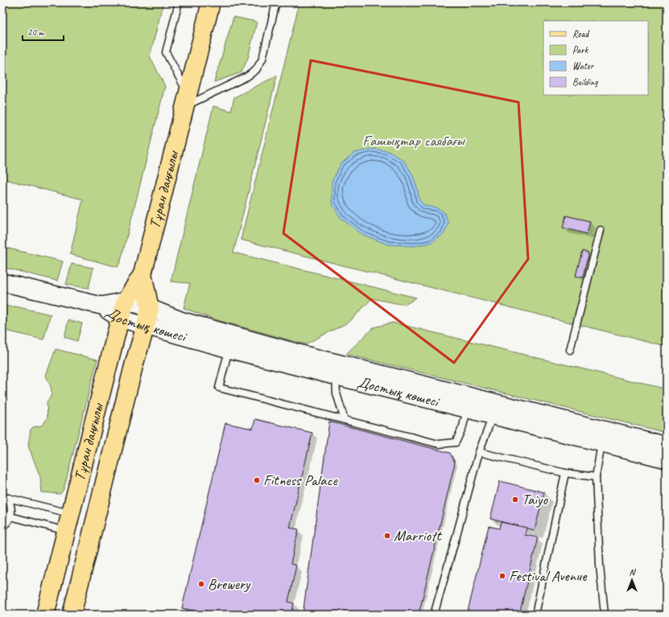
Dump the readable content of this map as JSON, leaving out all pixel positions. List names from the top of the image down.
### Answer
{
  "streets": {
    "main road": ["Тұран даңғылы"],
    "street": ["Достық көшесі"]
  },
  "crossings": [
    ["Тұран даңғылы", "Достық көшесі"]
  ],
  "parks": ["Ғашықтар саябағы"],
  "places": [
    "Fitness Palace",
    "Taiyo",
    "Marriott",
    "Festival Avenue",
    "Brewery"
  ],
  "legend": [
    "Road",
    "Park",
    "Water",
    "Building"
  ],
  "scale_bar": "20 m",
  "north": "top"
}
